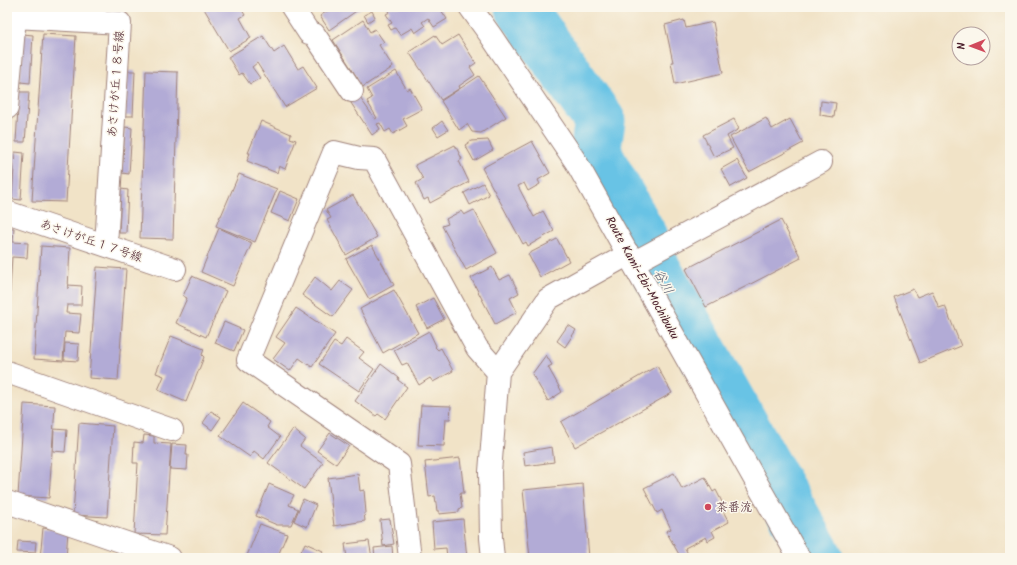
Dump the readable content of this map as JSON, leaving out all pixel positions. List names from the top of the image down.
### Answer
{
  "streets": {
    "street": ["あさけが丘１８号線", "あさけが丘１７号線", "Route Kami-Ebi-Mochibuku"]
  },
  "crossings": [
    ["あさけが丘１８号線", "あさけが丘１７号線"]
  ],
  "water": ["谷川"],
  "places": ["茶番流"],
  "north": "left"
}
